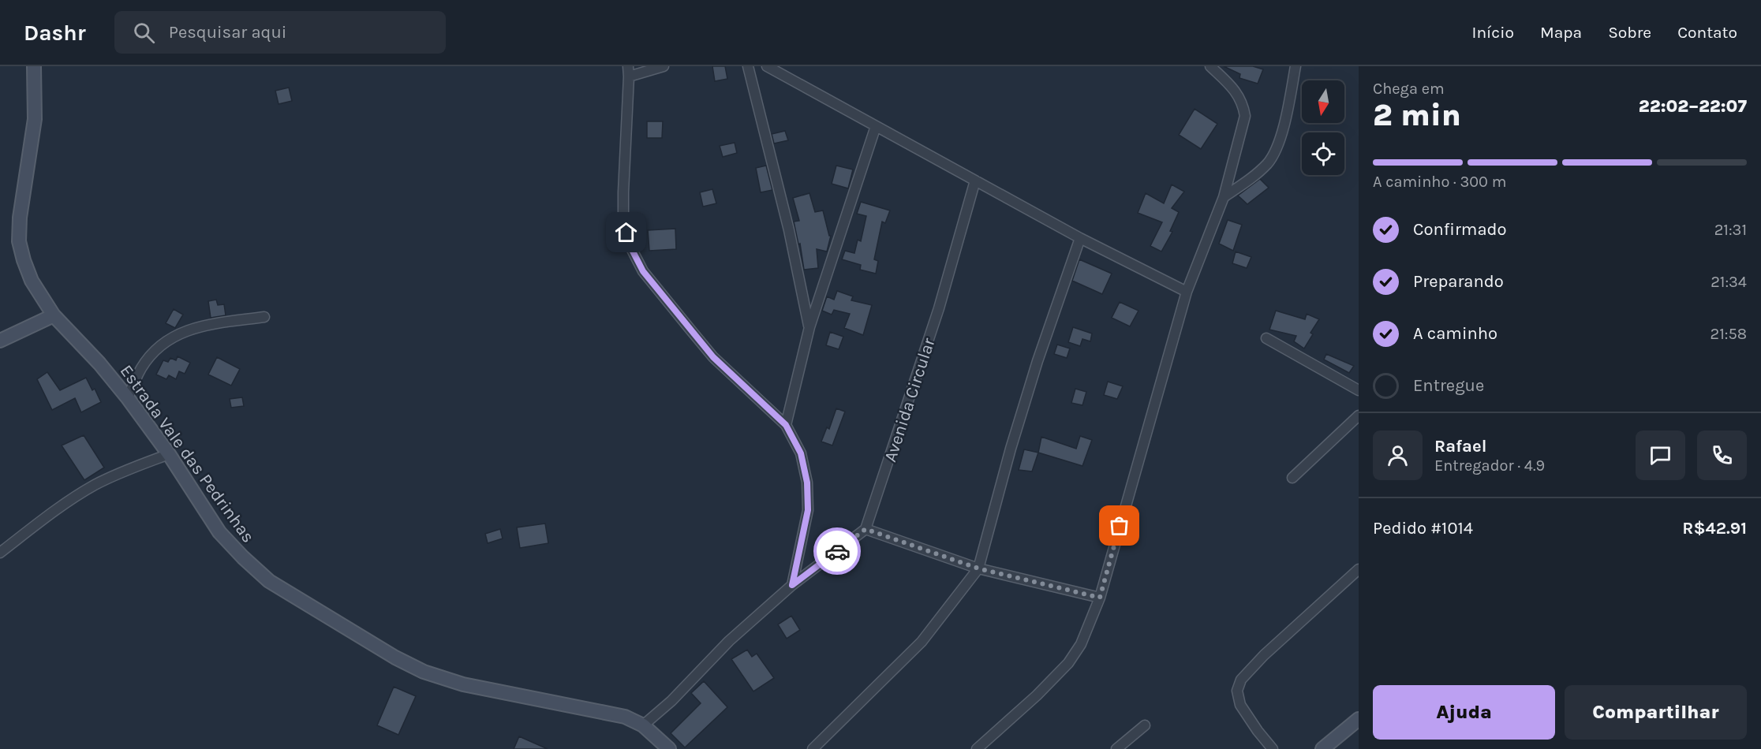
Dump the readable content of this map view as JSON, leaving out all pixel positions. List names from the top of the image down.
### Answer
{
  "streets": {
    "main road": ["Estrada Vale das Pedrinhas"],
    "street": ["Avenida Circular"]
  },
  "north": "bottom",
  "page": {
    "header": "Dashr",
    "search": "Pesquisar aqui",
    "nav": [
      "Início",
      "Mapa",
      "Sobre",
      "Contato"
    ],
    "heading": ["2 min", "Chega em", "22:02–22:07"],
    "panel": [
      "Rafael",
      "Entregador · 4.9",
      "Pedido #1014",
      "R$42.91"
    ],
    "bar": "A caminho · 300 m",
    "list": [
      ["Confirmado", "21:31"],
      ["Preparando", "21:34"],
      ["A caminho", "21:58"],
      "Entregue"
    ],
    "buttons": ["Ajuda", "Compartilhar"]
  }
}
